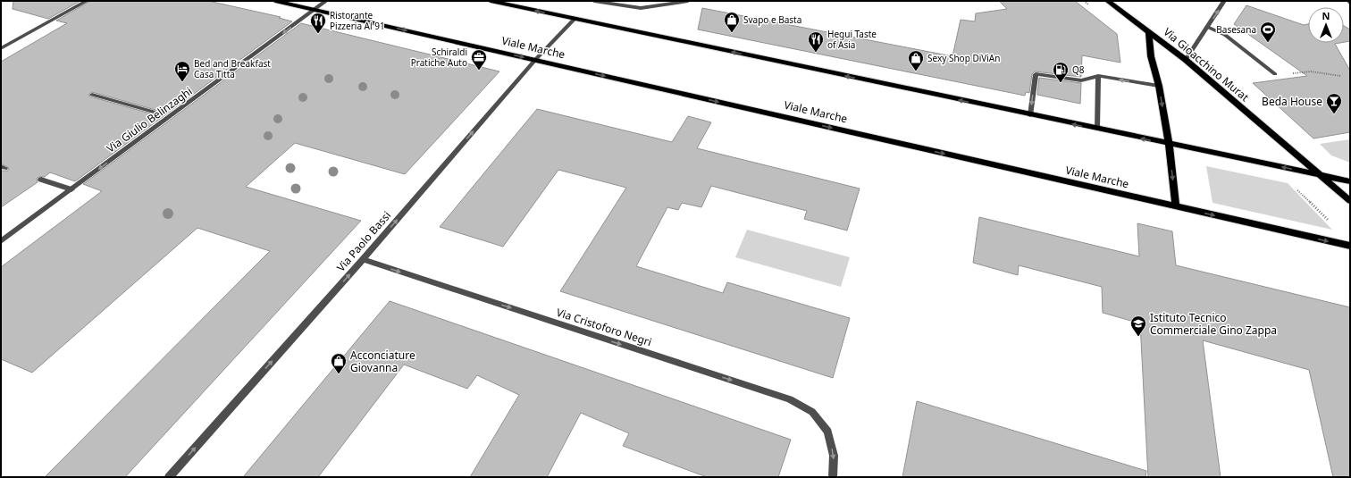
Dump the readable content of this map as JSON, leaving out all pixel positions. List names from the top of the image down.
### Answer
{
  "streets": {
    "main road": ["Viale Marche", "Via Gioacchino Murat"],
    "street": ["Via Giulio Belinzaghi", "Via Paolo Bassi", "Via Cristoforo Negri"]
  },
  "crossings": [
    ["Viale Marche", "Via Giulio Belinzaghi"],
    ["Viale Marche", "Via Paolo Bassi"],
    ["Via Paolo Bassi", "Via Cristoforo Negri"]
  ],
  "one_way": ["Via Giulio Belinzaghi", "Via Paolo Bassi", "Via Cristoforo Negri"],
  "places": {
    "shop": ["Svapo e Basta", "Sexy Shop DiViAn", "Acconciature Giovanna"],
    "restaurant": ["Ristorante Pizzeria Al 91", "Hegui Taste of Asia"],
    "sports": ["Basesana"],
    "office": ["Schiraldi Pratiche Auto"],
    "hotel": ["Bed and Breakfast Casa Titta"],
    "fuel station": ["Q8"],
    "bar": ["Beda House"],
    "school or university": ["Istituto Tecnico Commerciale Gino Zappa"]
  },
  "north": "top"
}
